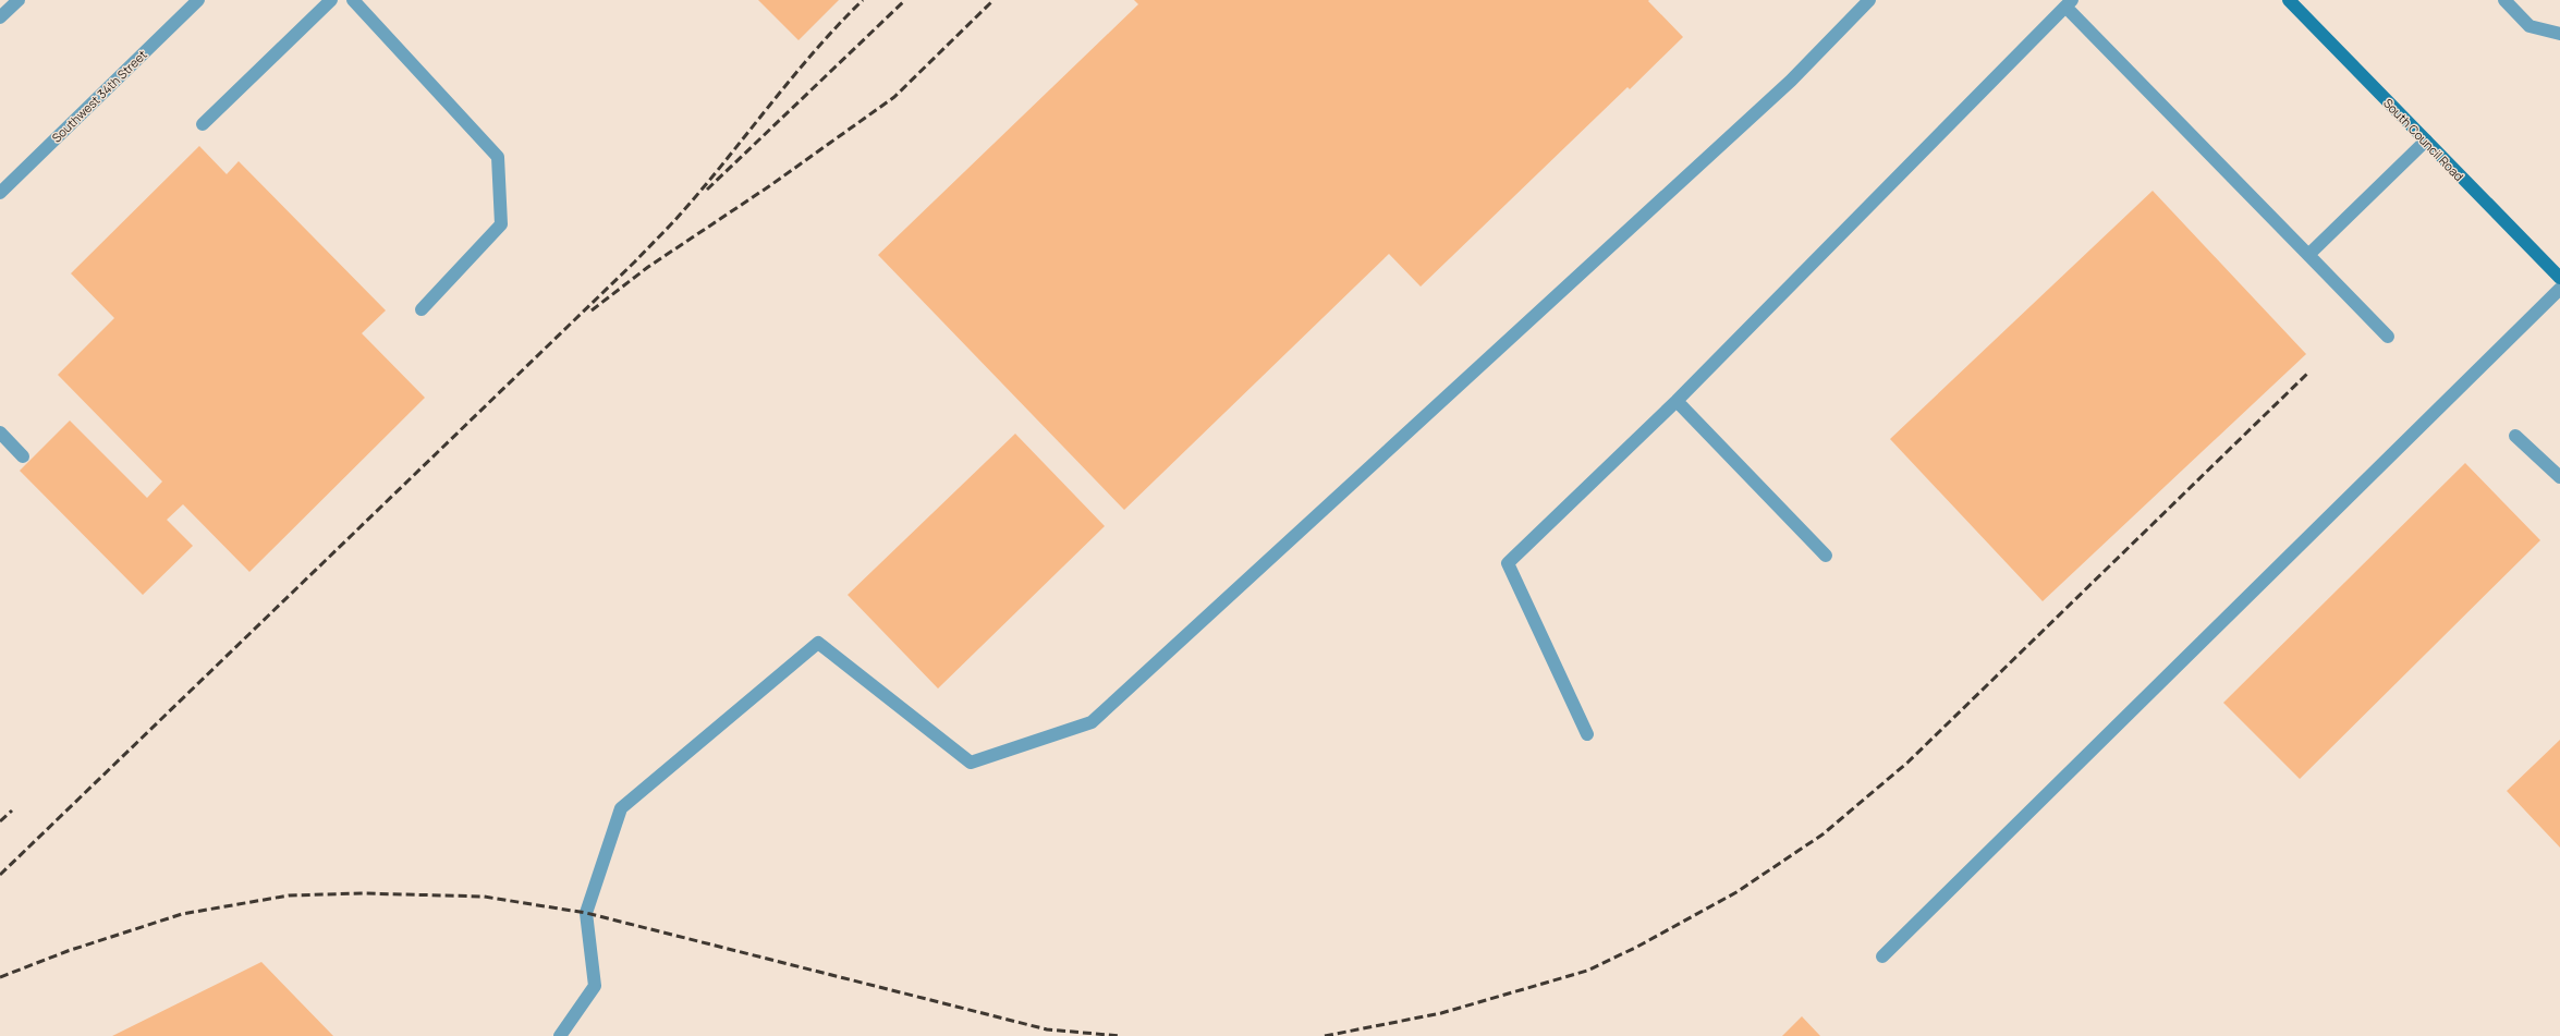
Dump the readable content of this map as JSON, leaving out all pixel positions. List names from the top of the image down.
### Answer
{
  "streets": {
    "main road": ["South Council Road"],
    "street": ["Southwest 34th Street"]
  }
}
